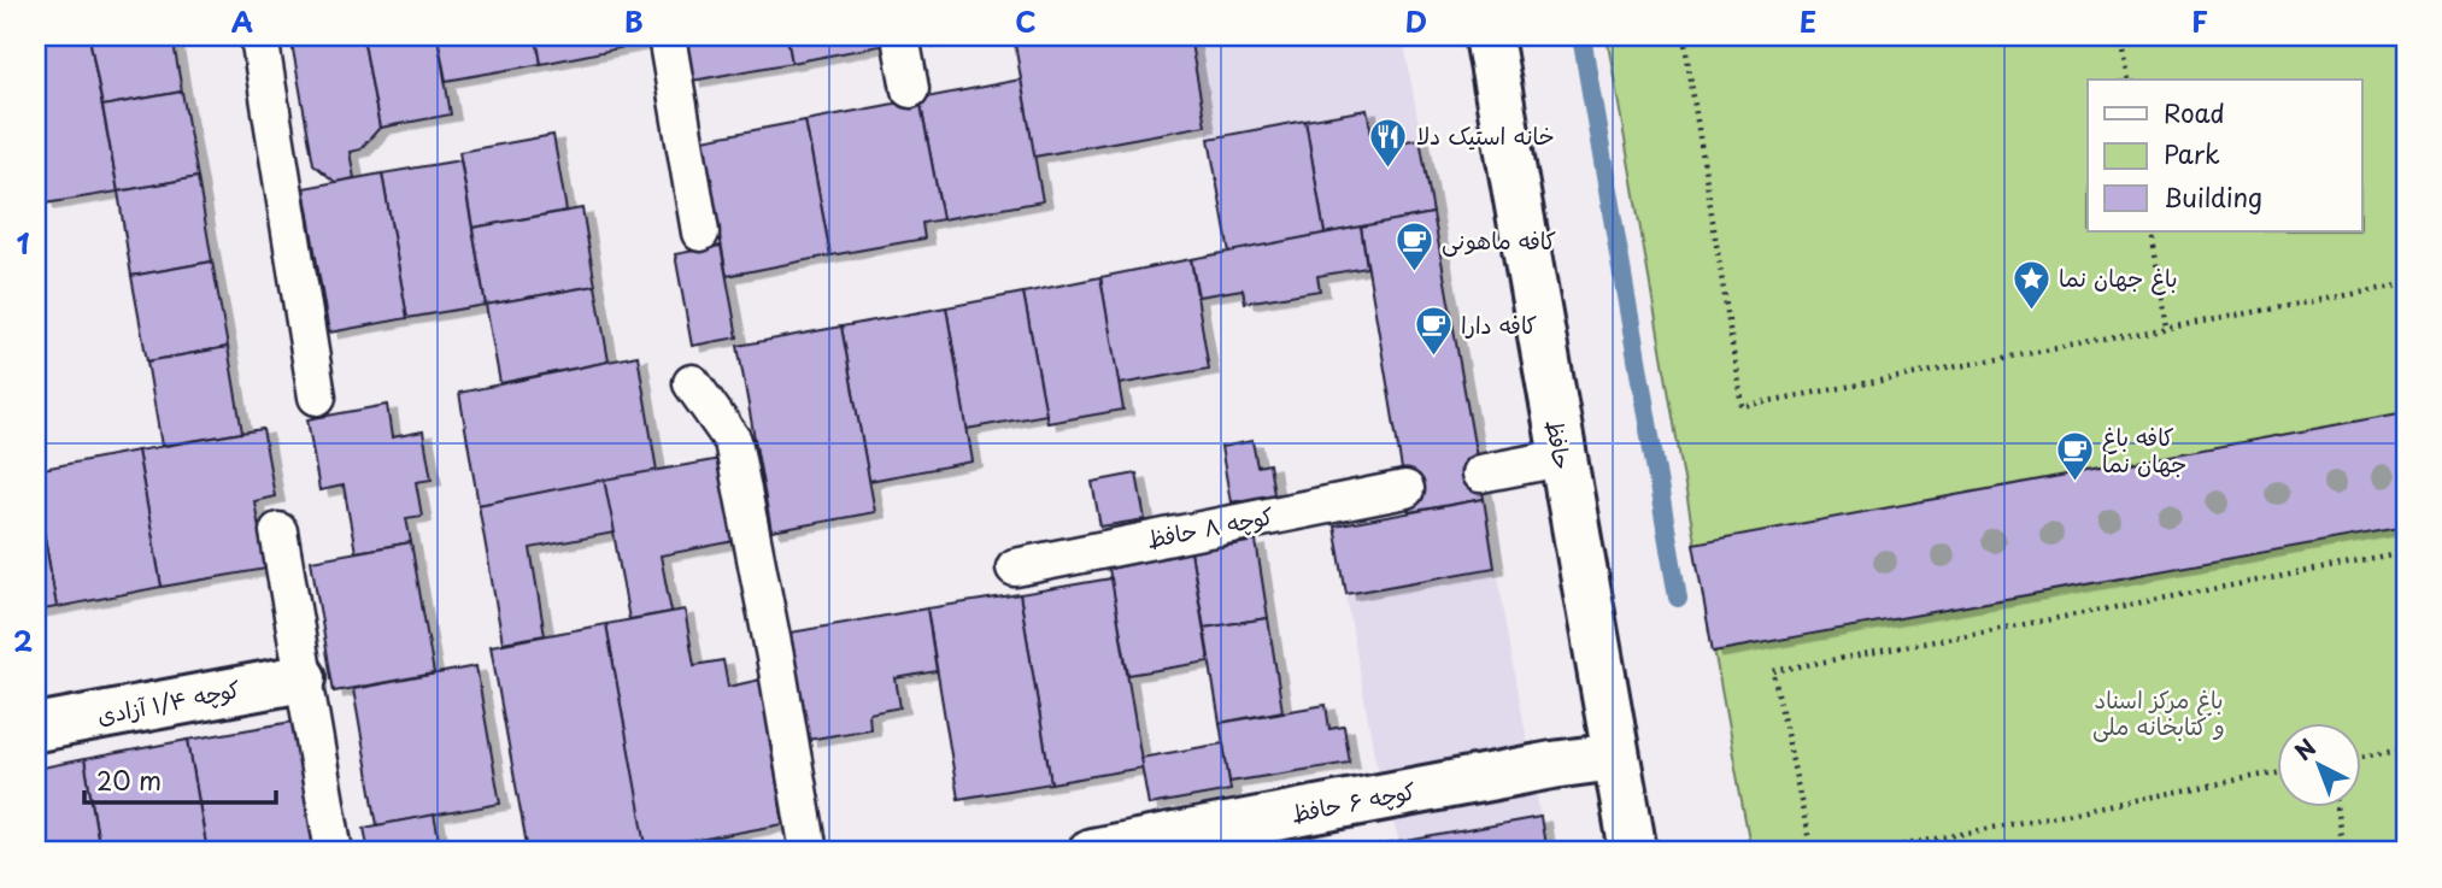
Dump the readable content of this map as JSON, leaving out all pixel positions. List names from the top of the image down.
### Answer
{
  "streets": {
    "main road": ["حافظ", "کوچه ۱/۴ آزادی", "کوچه ۶ حافظ"],
    "lane": ["کوچه ۸ حافظ"]
  },
  "crossings": [
    ["حافظ", "کوچه ۶ حافظ"]
  ],
  "parks": ["باغ مرکز اسناد و کتابخانه ملی"],
  "places": {
    "restaurant": ["خانه استیک دلا"],
    "cafe": ["کافه ماهونی", "کافه دارا", "کافه باغ جهان نما"],
    "place": ["باغ جهان نما"]
  },
  "legend": ["Road", "Park", "Building"],
  "scale_bar": "20 m",
  "north": "top left",
  "grid": {
    "columns": [
      "A",
      "B",
      "C",
      "D",
      "E",
      "F"
    ],
    "rows": ["1", "2"]
  }
}
